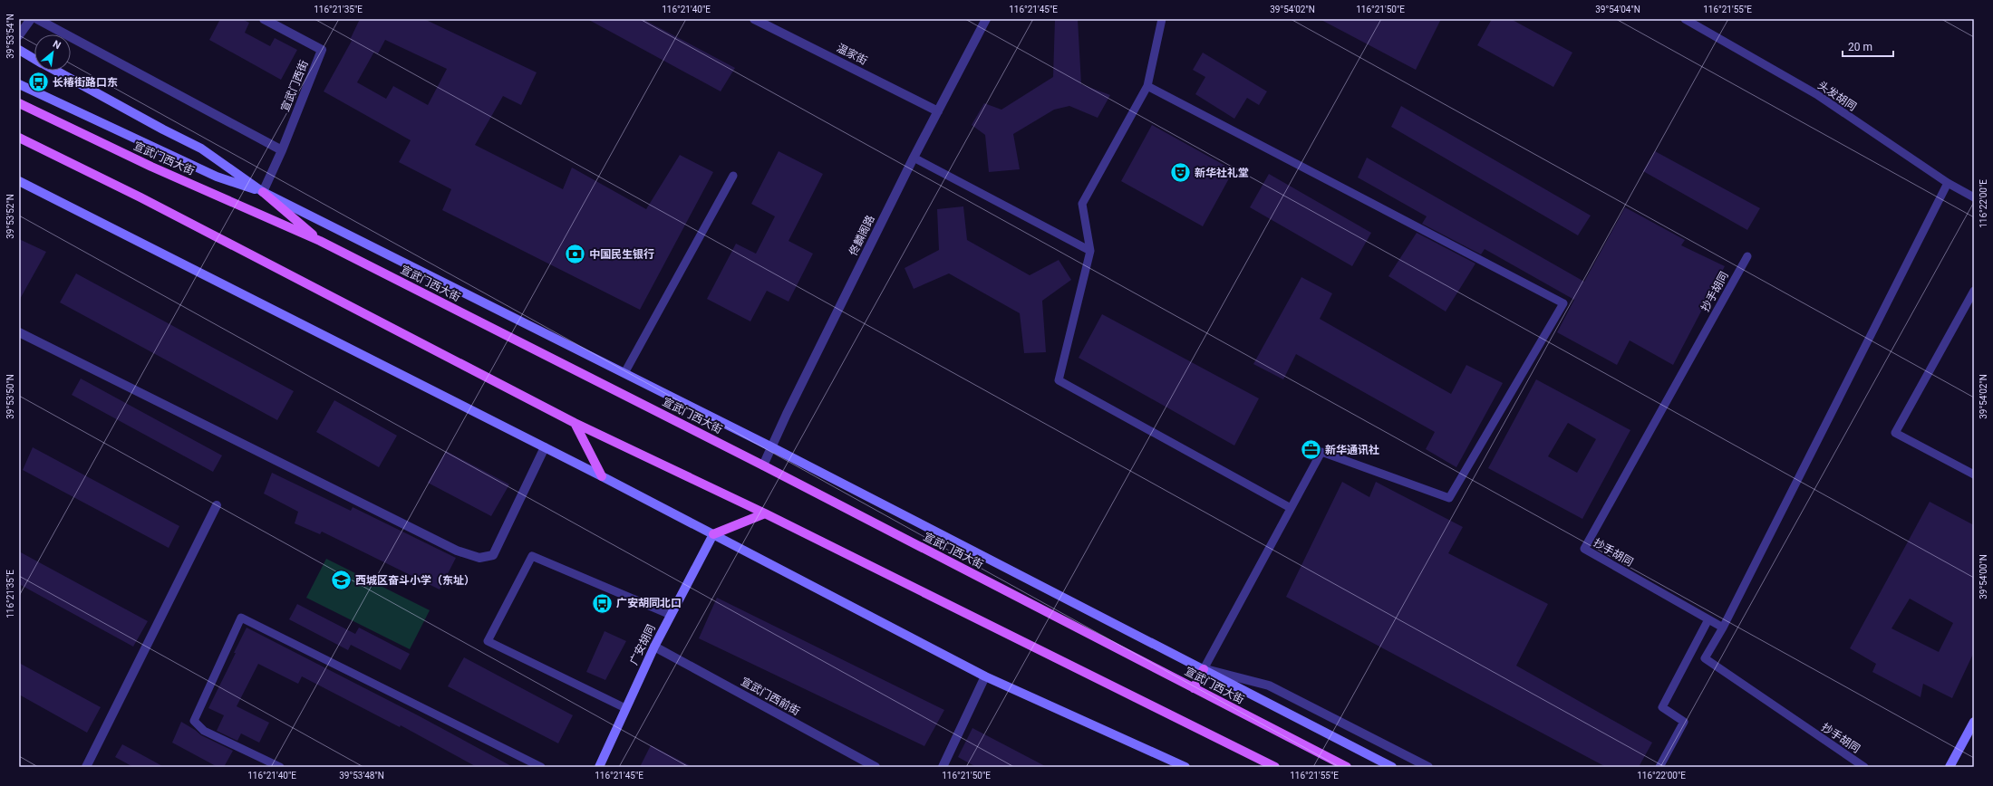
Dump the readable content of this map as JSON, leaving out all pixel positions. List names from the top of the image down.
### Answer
{
  "streets": {
    "main road": ["宣武门西大街"],
    "street": [
      "温家街",
      "宣武门西街",
      "佟麟阁路",
      "广安胡同",
      "宣武门西前街"
    ],
    "lane": ["头发胡同", "抄手胡同"]
  },
  "crossings": [
    ["温家街", "佟麟阁路"],
    ["宣武门西街", "宣武门西大街"],
    ["宣武门西大街", "佟麟阁路"],
    ["广安胡同", "宣武门西前街"]
  ],
  "places": {
    "bus stop": ["长椿街路口东", "广安胡同北口"],
    "theatre": ["新华社礼堂"],
    "bank": ["中国民生银行"],
    "office": ["新华通讯社"],
    "school or university": ["西城区奋斗小学（东址）"]
  },
  "scale_bar": "20 m",
  "north": "top right",
  "coordinates": [
    "116°21'35\"E",
    "116°21'40\"E",
    "116°21'45\"E",
    "39°54'02\"N",
    "116°21'50\"E",
    "39°54'04\"N",
    "116°21'55\"E",
    "39°53'54\"N",
    "116°22'00\"E",
    "39°53'52\"N",
    "39°53'50\"N",
    "39°54'00\"N",
    "39°53'48\"N"
  ]
}
